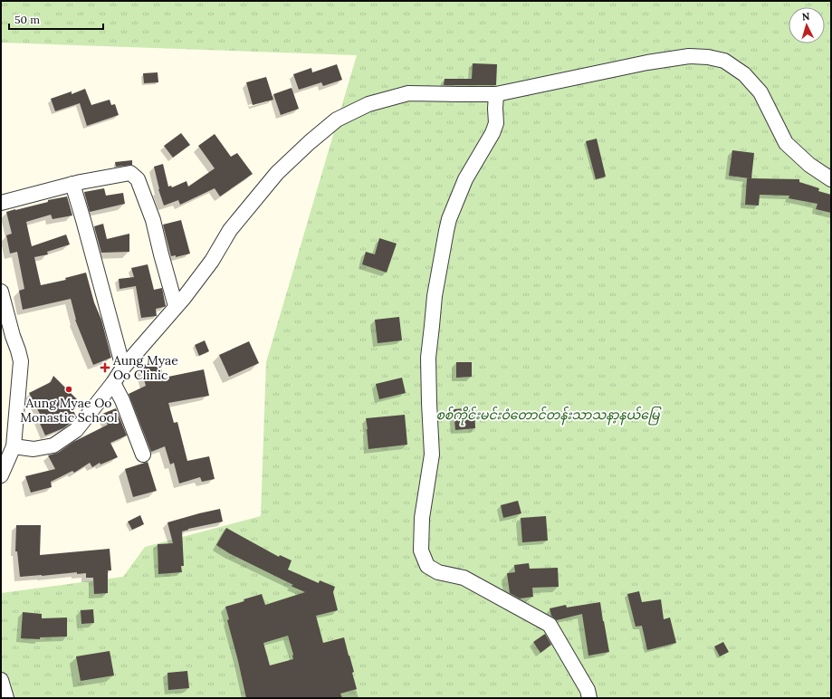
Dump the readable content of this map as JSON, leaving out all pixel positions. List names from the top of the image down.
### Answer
{
  "parks": ["စစ်ကိုင်းမင်းဝံတောင်တန်းသာသနာ့နယ်မြေ"],
  "places": {
    "health": ["Aung Myae Oo Clinic"],
    "other": ["Aung Myae Oo Monastic School"]
  },
  "scale_bar": "50 m",
  "north": "top"
}
